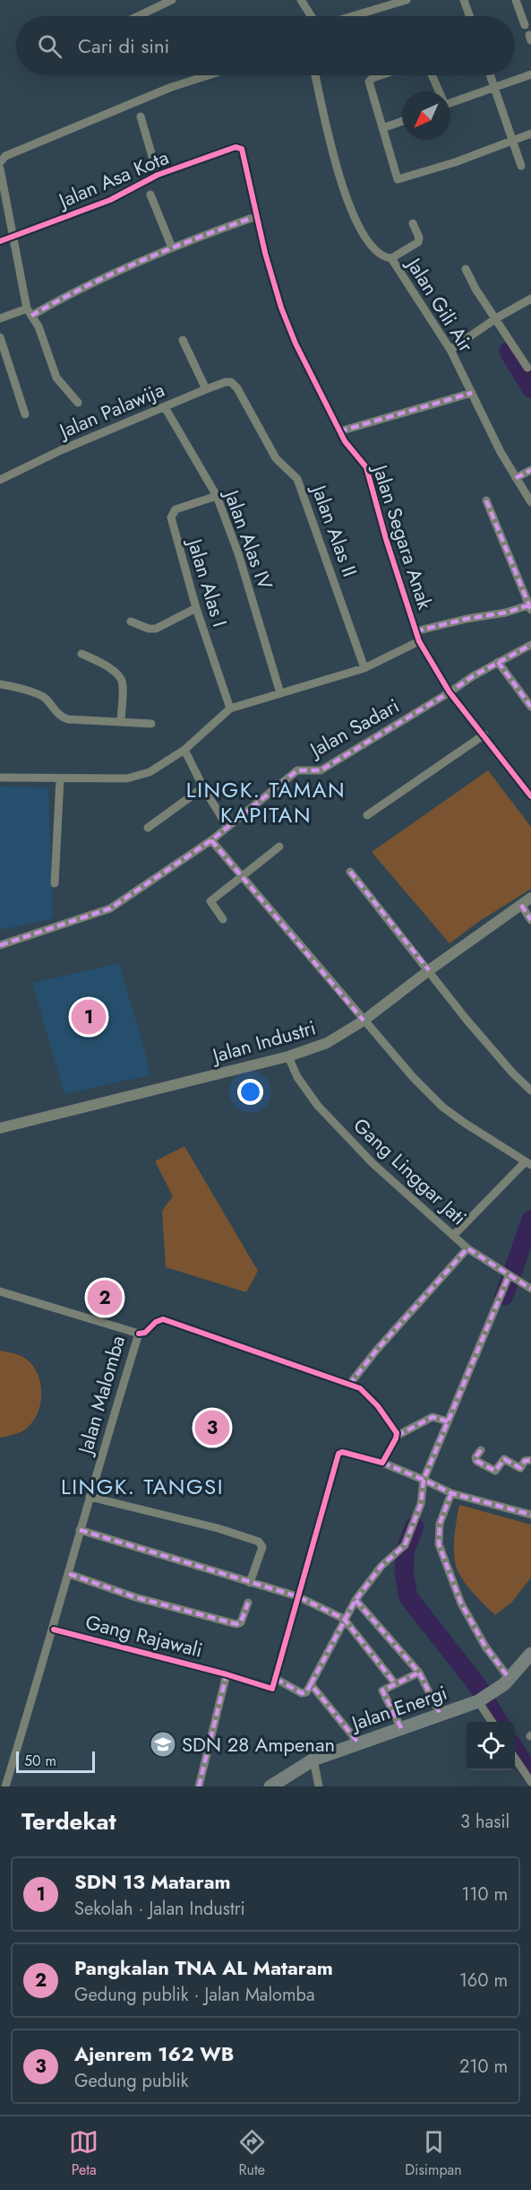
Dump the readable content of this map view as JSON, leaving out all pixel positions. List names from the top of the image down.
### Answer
{
  "streets": {
    "highway": ["Jalan Energi"],
    "street": [
      "Jalan Asa Kota",
      "Jalan Gili Air",
      "Jalan Palawija",
      "Jalan Alas II",
      "Jalan Segara Anak",
      "Jalan Alas IV",
      "Jalan Alas I",
      "Jalan Sadari",
      "Jalan Industri",
      "Gang Linggar Jati",
      "Jalan Malomba",
      "Gang Rajawali"
    ]
  },
  "crossings": [
    ["Jalan Asa Kota", "Jalan Segara Anak"],
    ["Jalan Palawija", "Jalan Alas II"],
    ["Jalan Palawija", "Jalan Alas IV"],
    ["Jalan Segara Anak", "Jalan Sadari"],
    ["Jalan Alas IV", "Jalan Alas I"],
    ["Jalan Industri", "Gang Linggar Jati"],
    ["Jalan Malomba", "Gang Rajawali"]
  ],
  "districts": ["LINGK. TAMAN KAPITAN", "LINGK. TANGSI"],
  "places": {
    "school or university": ["SDN 28 Ampenan"]
  },
  "scale_bar": "50 m",
  "north": "bottom left",
  "page": {
    "search": "Cari di sini",
    "pins": ["1", "2", "3"],
    "scale": "50 m",
    "heading": ["Terdekat", "3 hasil"],
    "list": [
      {
        "mark": "1",
        "name": "SDN 13 Mataram",
        "note": "Sekolah · Jalan Industri",
        "value": "110 m"
      },
      {
        "mark": "2",
        "name": "Pangkalan TNA AL Mataram",
        "note": "Gedung publik · Jalan Malomba",
        "value": "160 m"
      },
      {
        "mark": "3",
        "name": "Ajenrem 162 WB",
        "note": "Gedung publik",
        "value": "210 m"
      }
    ],
    "nav": ["Peta", "Rute", "Disimpan"]
  }
}
